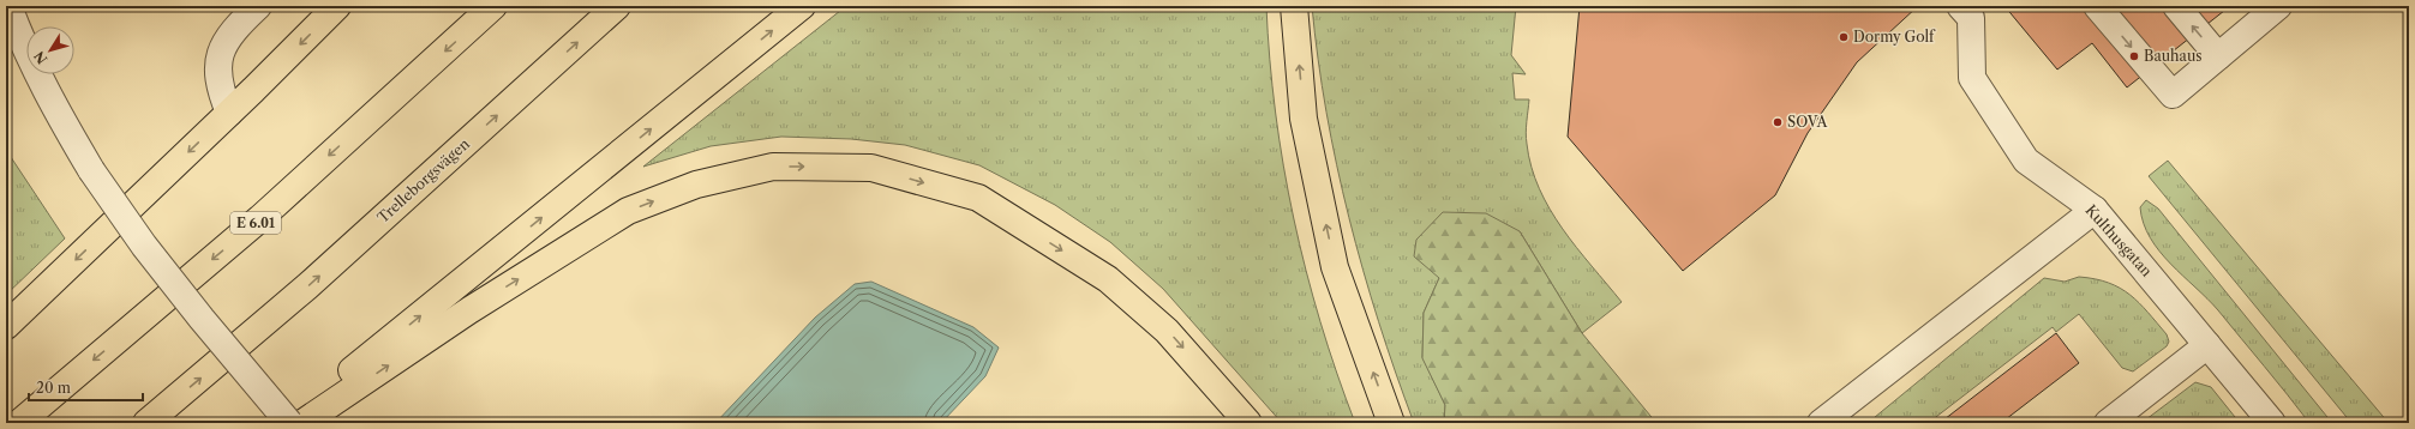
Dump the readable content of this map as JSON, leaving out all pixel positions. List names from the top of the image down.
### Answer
{
  "streets": {
    "highway": ["Trelleborgsvägen", "E 6.01"],
    "street": ["Kulthusgatan"]
  },
  "places": ["Dormy Golf", "Bauhaus", "SOVA"],
  "scale_bar": "20 m",
  "north": "bottom left"
}
